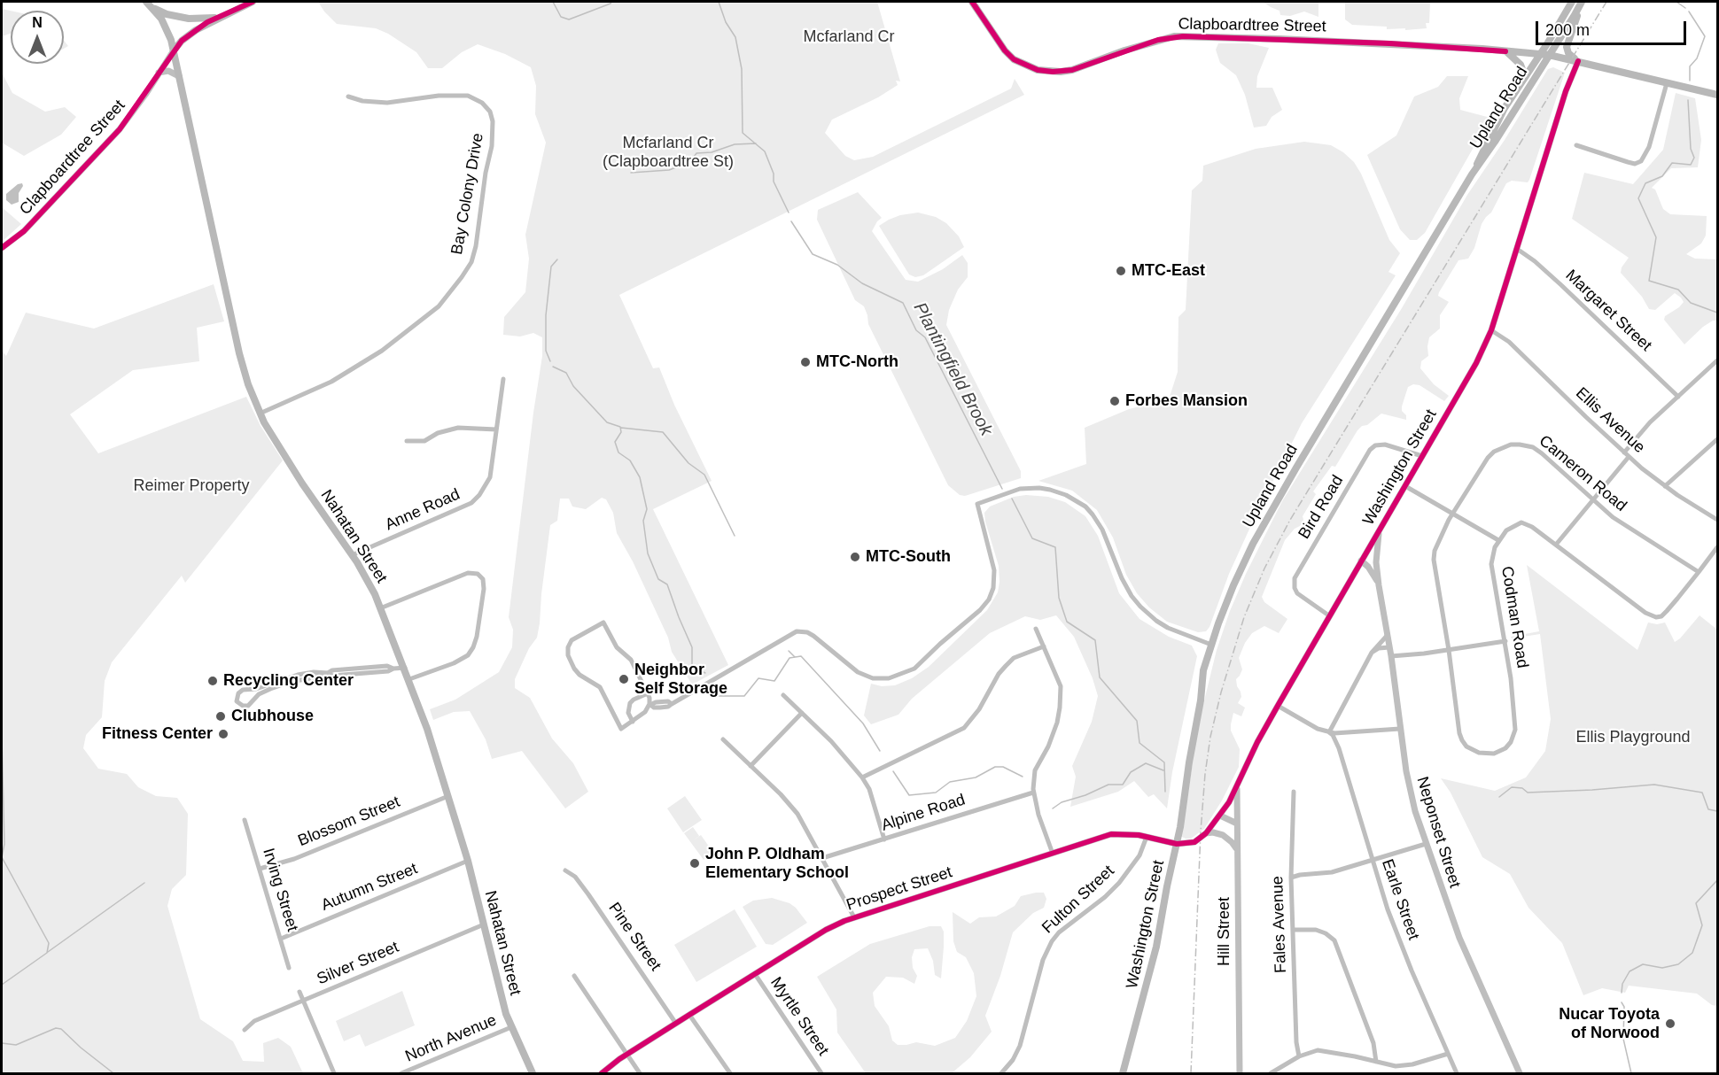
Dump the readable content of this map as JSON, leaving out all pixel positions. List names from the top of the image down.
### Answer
{
  "streets": {
    "main road": [
      "Clapboardtree Street",
      "Upland Road",
      "Washington Street",
      "Nahatan Street"
    ],
    "street": [
      "Bay Colony Drive",
      "Margaret Street",
      "Ellis Avenue",
      "Cameron Road",
      "Bird Road",
      "Anne Road",
      "Codman Road",
      "Alpine Road",
      "Blossom Street",
      "Neponset Street",
      "Autumn Street",
      "Prospect Street",
      "Irving Street",
      "Fulton Street",
      "Earle Street",
      "Fales Avenue",
      "Hill Street",
      "Pine Street",
      "Silver Street",
      "Myrtle Street",
      "North Avenue"
    ]
  },
  "crossings": [
    ["Clapboardtree Street", "Upland Road"],
    ["Clapboardtree Street", "Washington Street"],
    ["Clapboardtree Street", "Nahatan Street"],
    ["Upland Road", "Washington Street"],
    ["Upland Road", "Prospect Street"],
    ["Bay Colony Drive", "Nahatan Street"],
    ["Margaret Street", "Washington Street"],
    ["Ellis Avenue", "Washington Street"],
    ["Washington Street", "Bird Road"],
    ["Washington Street", "Neponset Street"],
    ["Washington Street", "Prospect Street"],
    ["Washington Street", "Hill Street"],
    ["Cameron Road", "Codman Road"],
    ["Anne Road", "Nahatan Street"],
    ["Nahatan Street", "Blossom Street"],
    ["Nahatan Street", "Autumn Street"],
    ["Nahatan Street", "Silver Street"],
    ["Nahatan Street", "North Avenue"],
    ["Blossom Street", "Irving Street"],
    ["Autumn Street", "Irving Street"],
    ["Prospect Street", "Fulton Street"],
    ["Prospect Street", "Pine Street"],
    ["Prospect Street", "Myrtle Street"]
  ],
  "water": ["Plantingfield Brook"],
  "parks": [
    "Mcfarland Cr",
    "Mcfarland Cr (Clapboardtree St)",
    "Reimer Property",
    "Ellis Playground"
  ],
  "places": [
    "MTC-East",
    "MTC-North",
    "Forbes Mansion",
    "MTC-South",
    "Neighbor Self Storage",
    "Recycling Center",
    "Clubhouse",
    "Fitness Center",
    "John P. Oldham Elementary School",
    "Nucar Toyota of Norwood"
  ],
  "scale_bar": "200 m",
  "north": "top"
}
